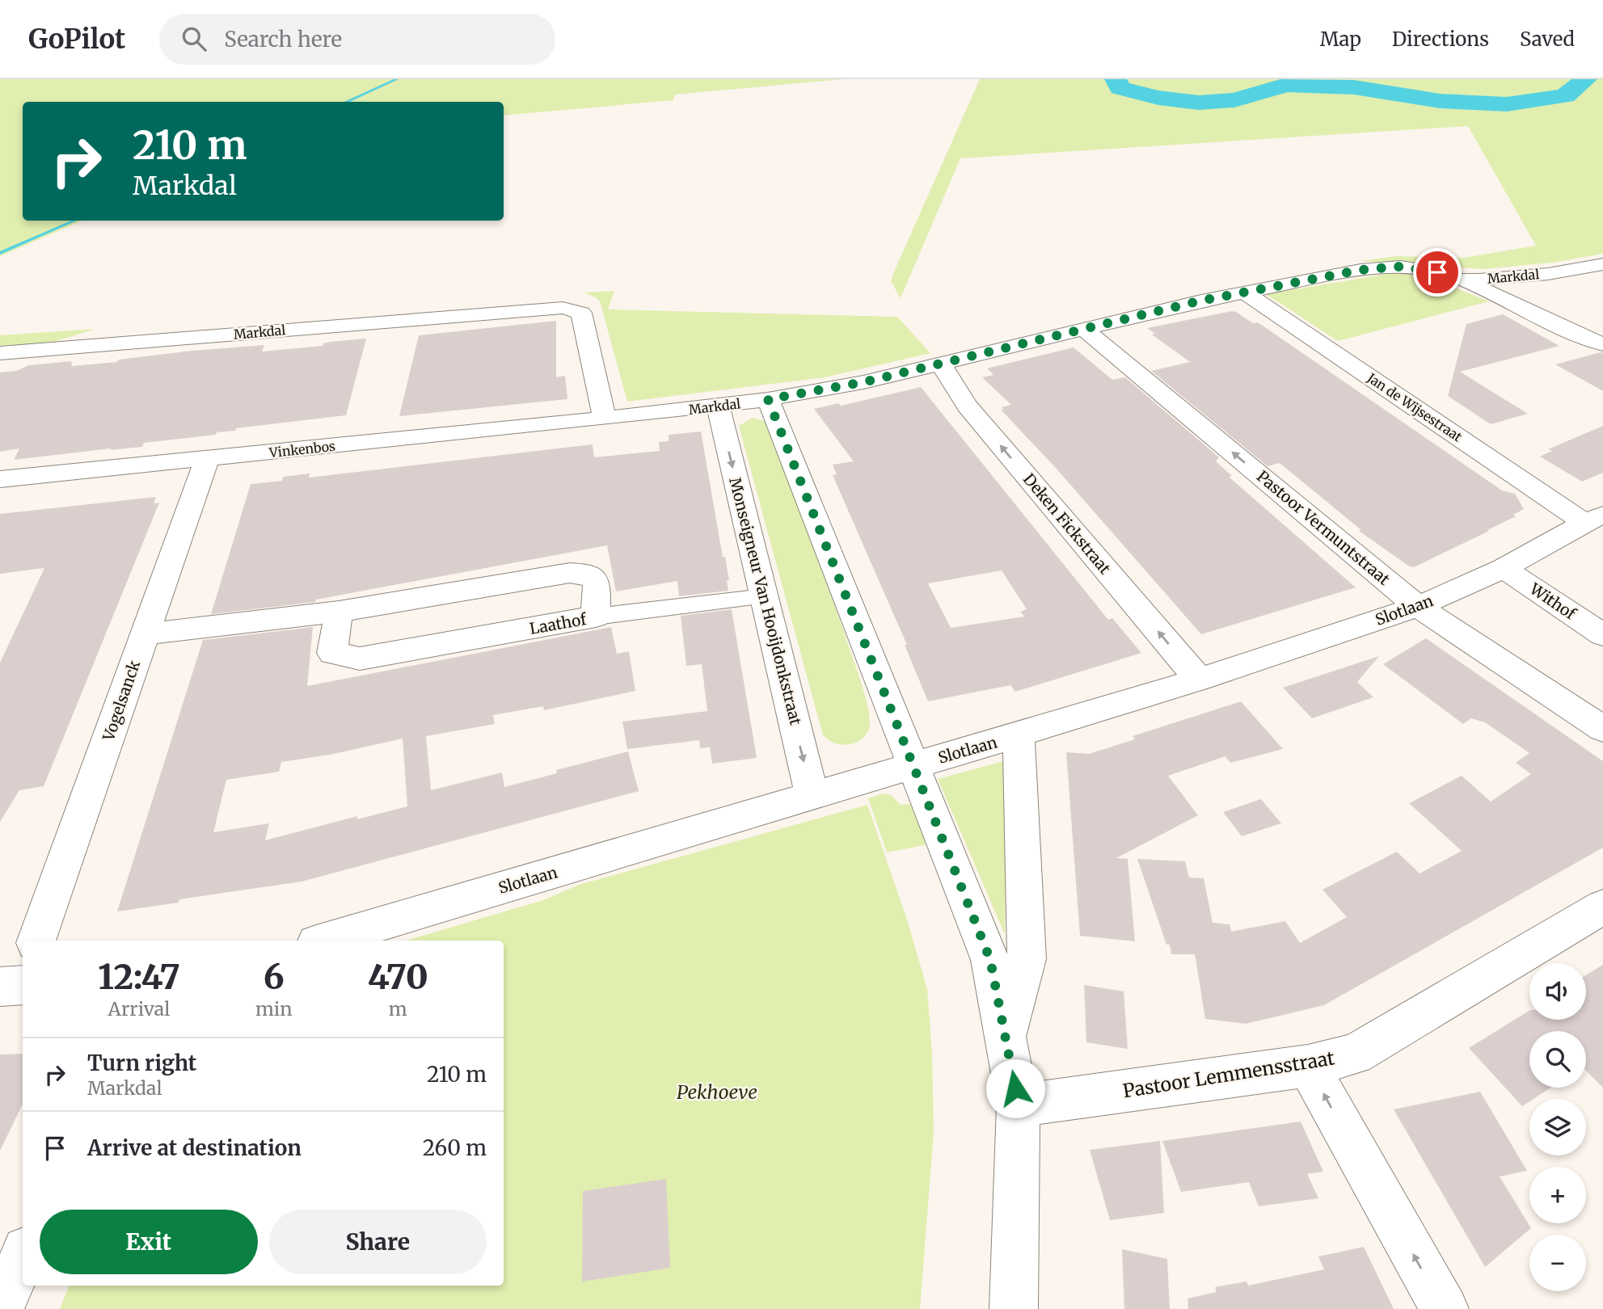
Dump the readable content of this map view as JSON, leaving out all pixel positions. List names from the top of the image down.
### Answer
{
  "streets": {
    "street": [
      "Markdal",
      "Jan de Wijsestraat",
      "Vinkenbos",
      "Deken Fickstraat",
      "Pastoor Vermuntstraat",
      "Monseigneur Van Hooijdonkstraat",
      "Withof",
      "Slotlaan",
      "Laathof",
      "Vogelsanck",
      "Pastoor Lemmensstraat"
    ]
  },
  "crossings": [
    ["Markdal", "Jan de Wijsestraat"],
    ["Markdal", "Vinkenbos"],
    ["Markdal", "Deken Fickstraat"],
    ["Markdal", "Pastoor Vermuntstraat"],
    ["Markdal", "Monseigneur Van Hooijdonkstraat"],
    ["Jan de Wijsestraat", "Slotlaan"],
    ["Vinkenbos", "Vogelsanck"],
    ["Deken Fickstraat", "Slotlaan"],
    ["Pastoor Vermuntstraat", "Slotlaan"],
    ["Monseigneur Van Hooijdonkstraat", "Slotlaan"],
    ["Withof", "Slotlaan"],
    ["Laathof", "Vogelsanck"]
  ],
  "one_way": ["Pastoor Vermuntstraat"],
  "parks": ["Pekhoeve"],
  "page": {
    "header": "GoPilot",
    "search": "Search here",
    "nav": ["Map", "Directions", "Saved"],
    "turn": ["210 m", "Markdal"],
    "eta": [
      "12:47",
      "Arrival",
      "6",
      "min",
      "470",
      "m"
    ],
    "map_buttons": ["+", "−"],
    "list": [
      {
        "name": "Turn right",
        "note": "Markdal",
        "value": "210 m"
      },
      {
        "name": "Arrive at destination",
        "value": "260 m"
      }
    ],
    "buttons": ["Exit", "Share"]
  }
}
